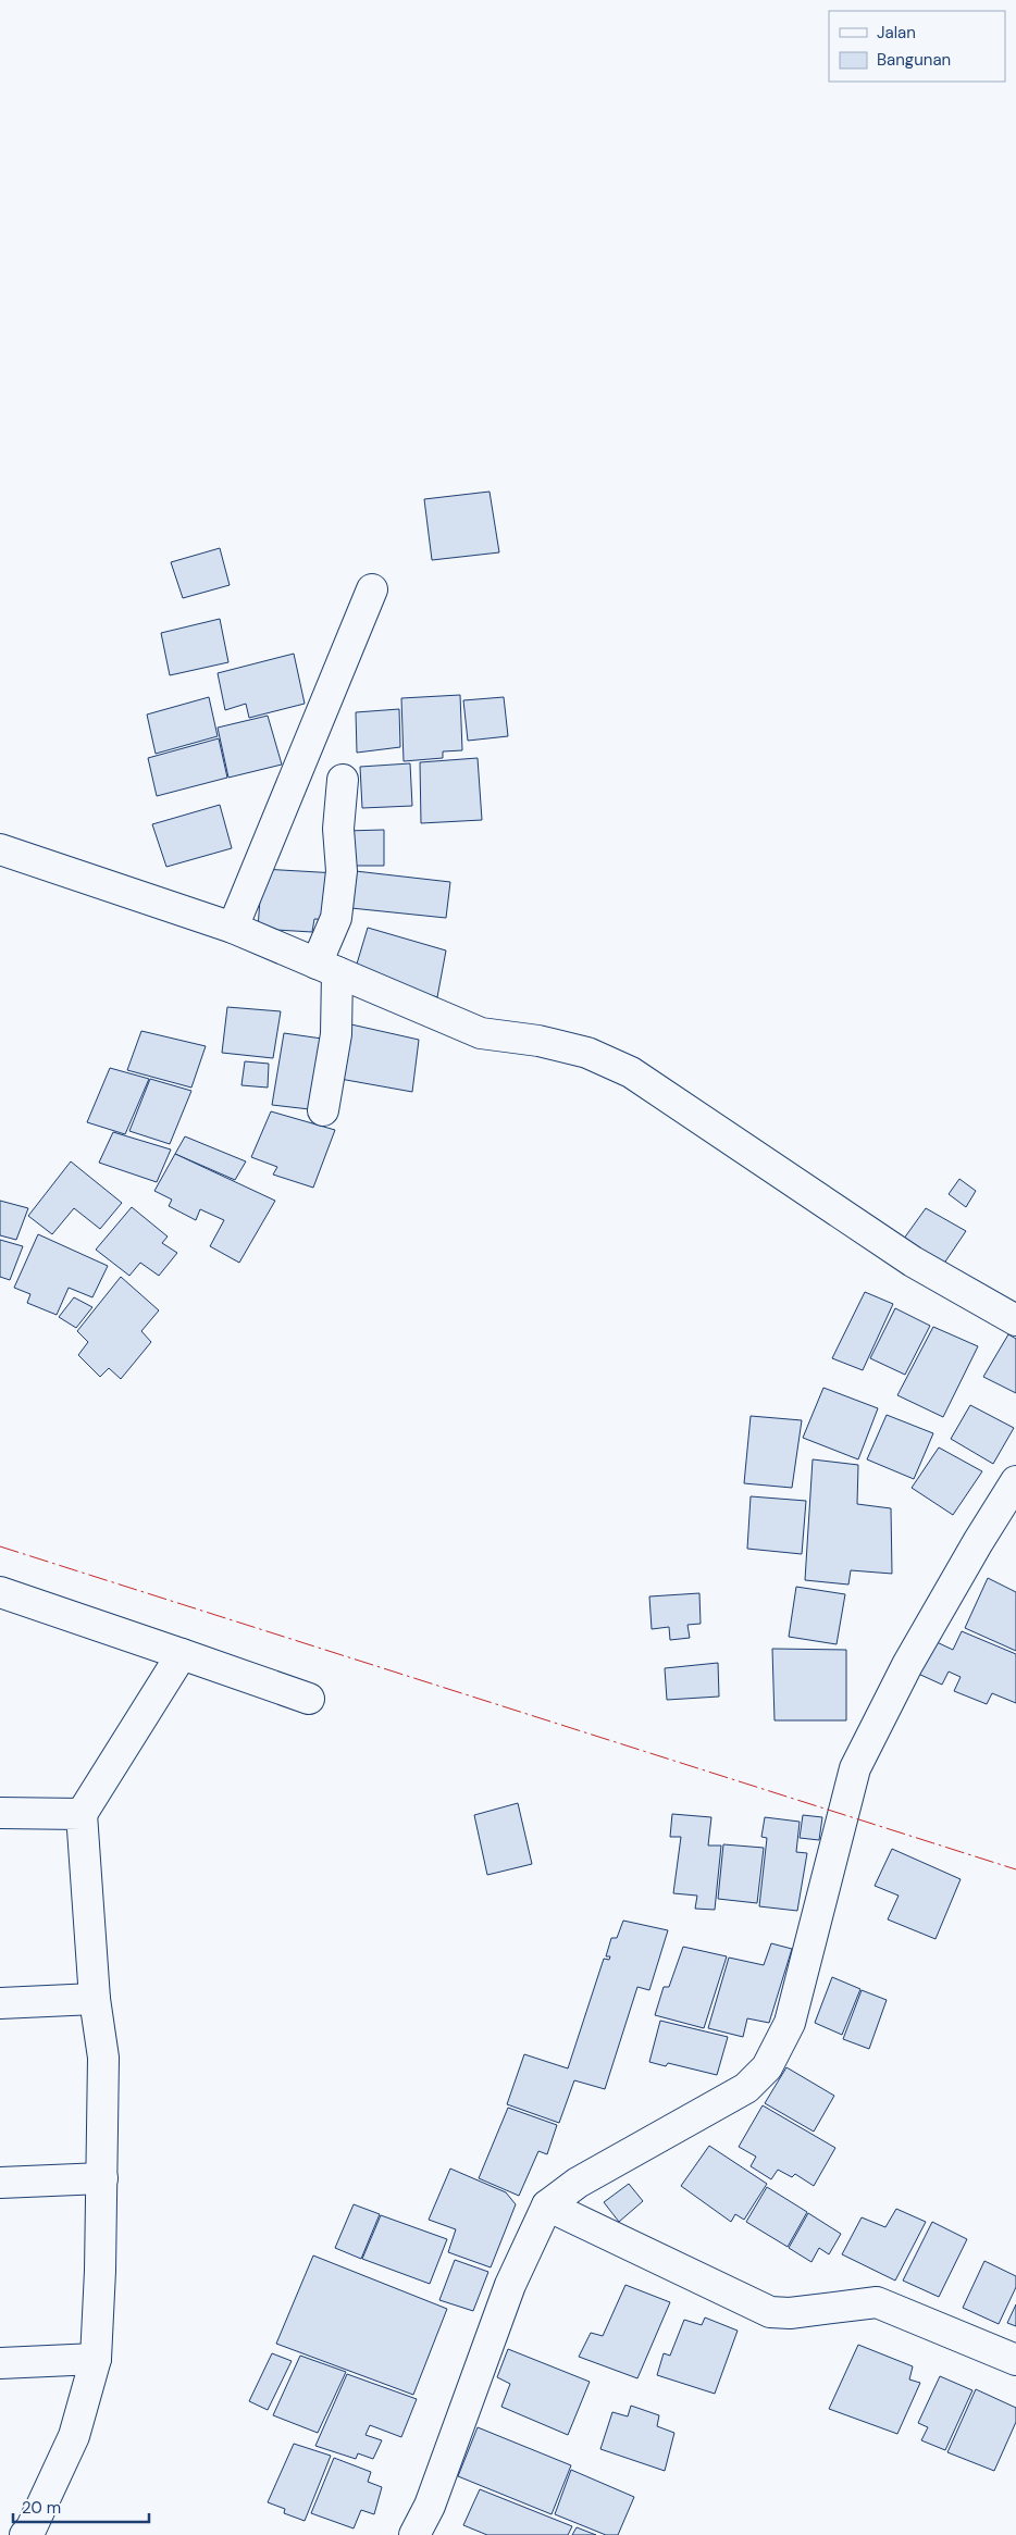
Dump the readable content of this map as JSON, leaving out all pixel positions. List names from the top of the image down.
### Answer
{
  "legend": ["Jalan", "Bangunan"],
  "scale_bar": "20 m"
}
